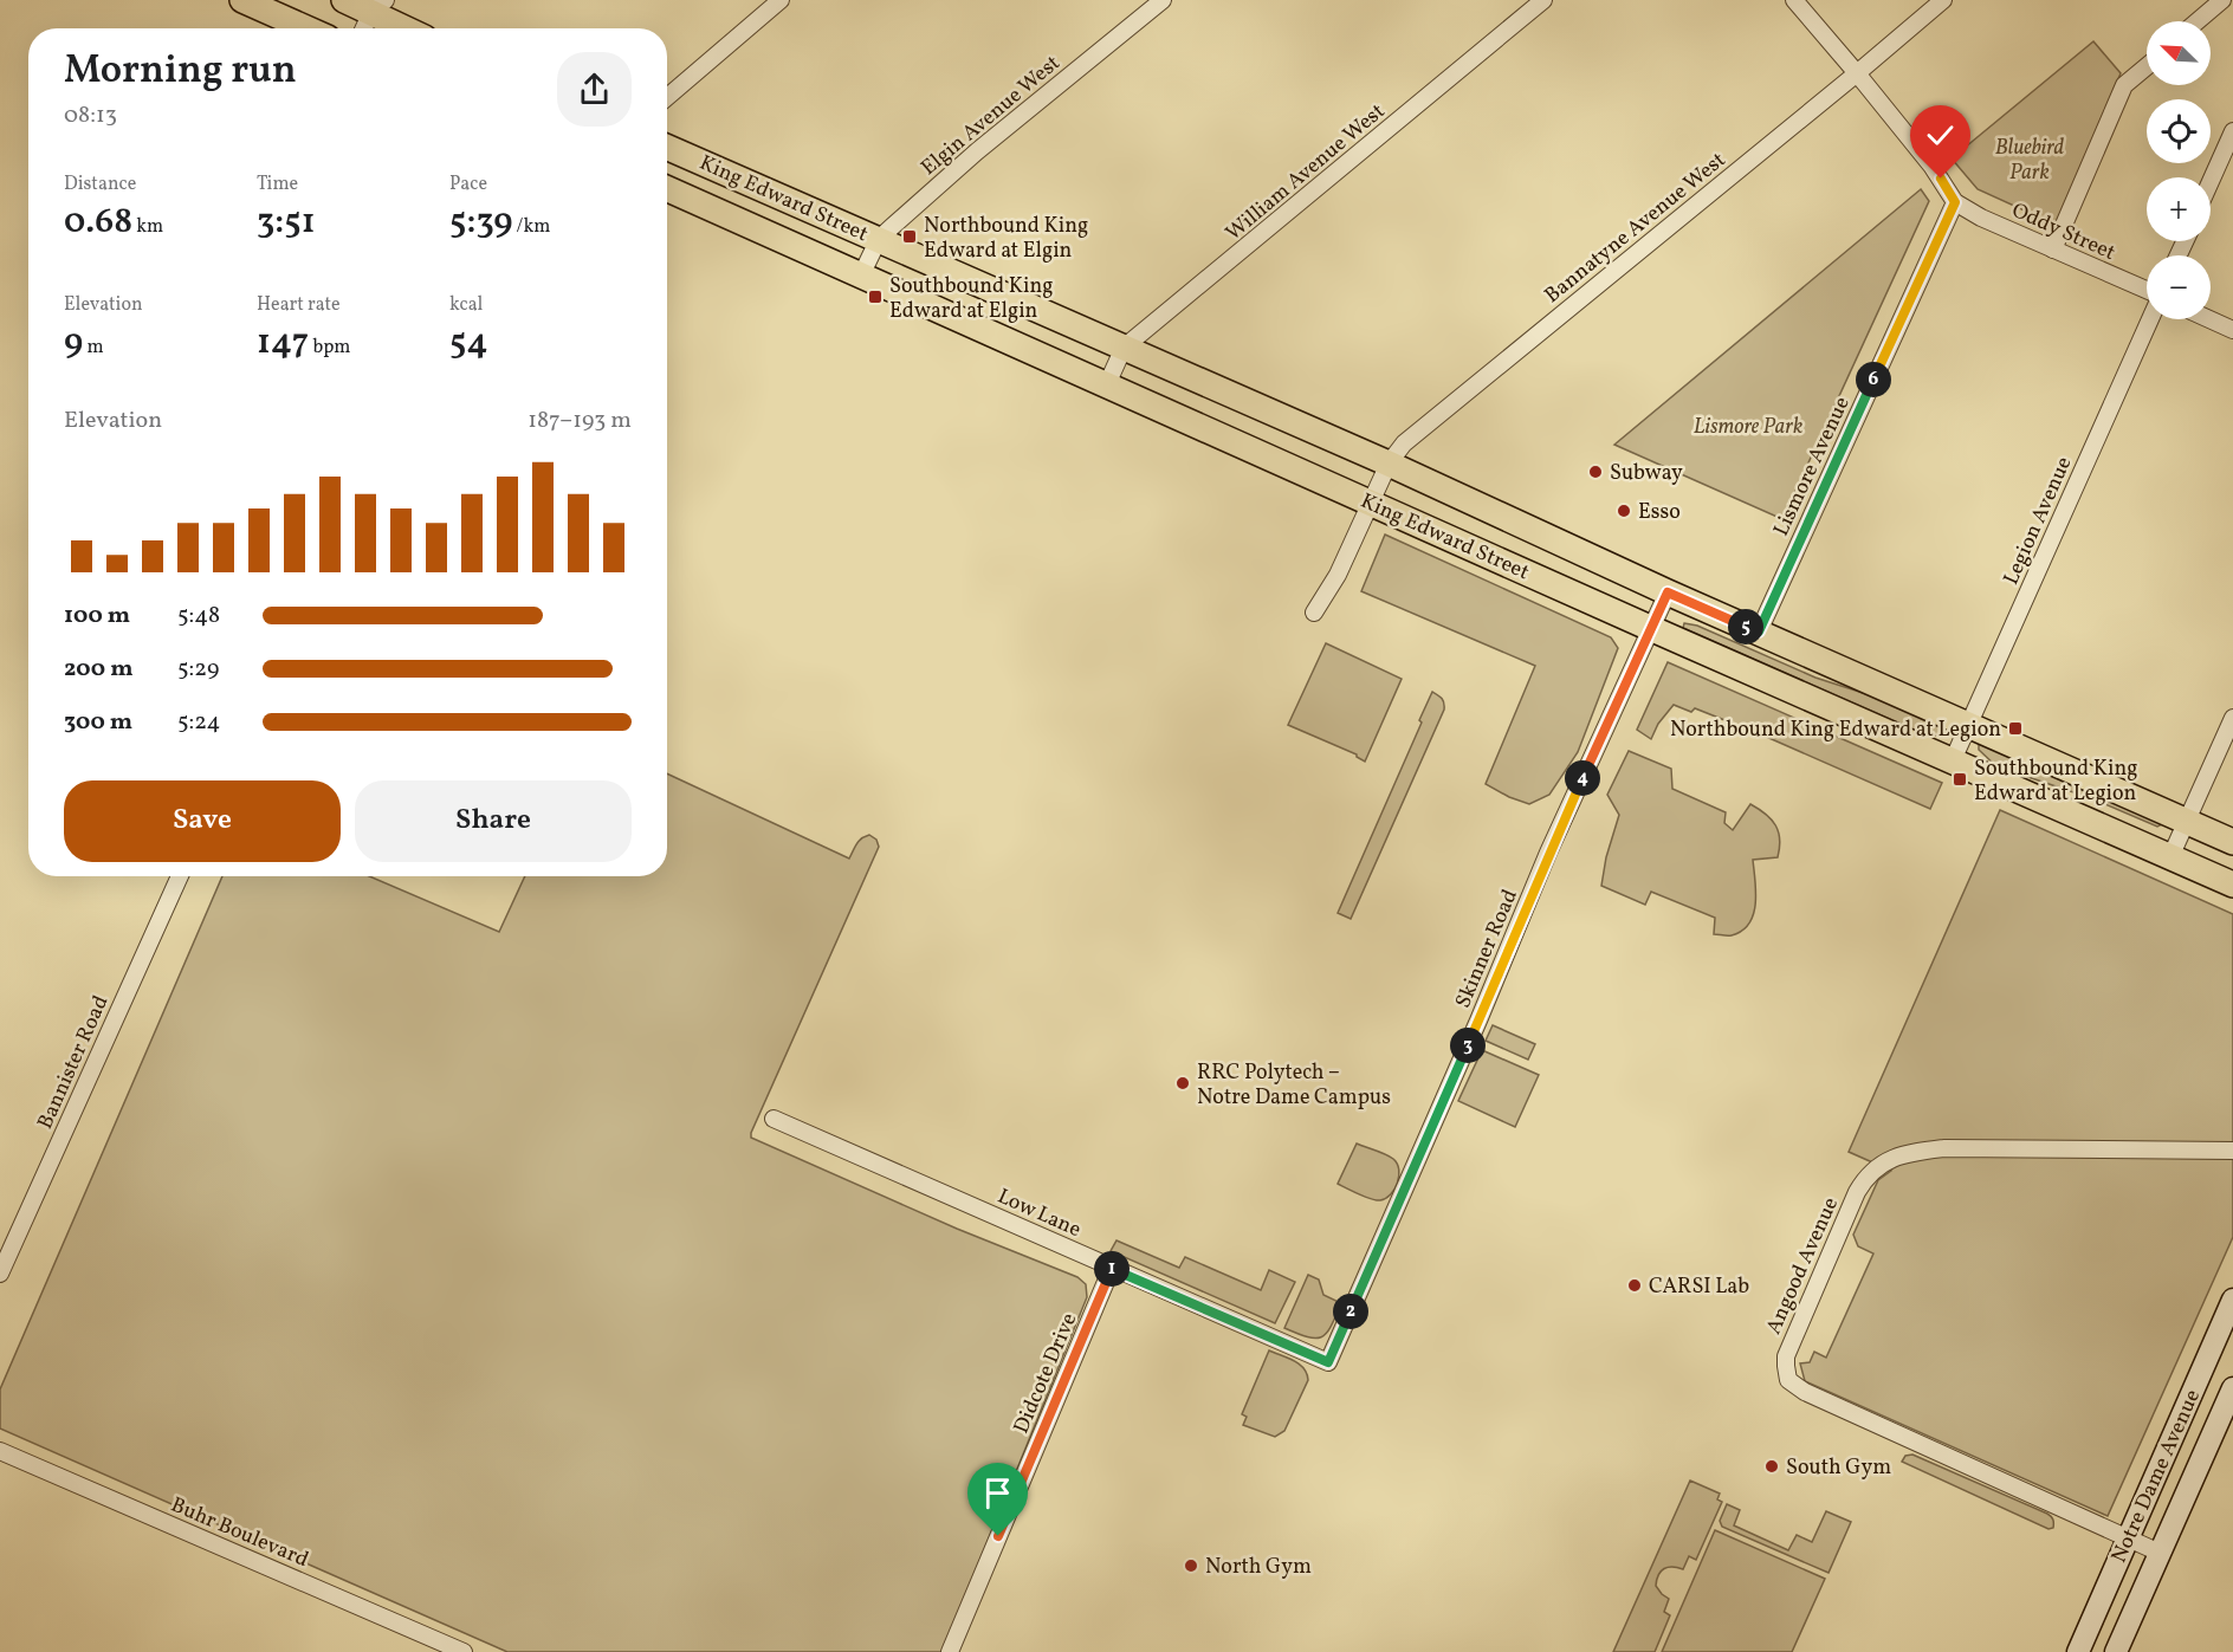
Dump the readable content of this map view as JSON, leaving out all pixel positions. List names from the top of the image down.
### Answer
{
  "streets": {
    "main road": ["King Edward Street"],
    "street": [
      "Elgin Avenue West",
      "William Avenue West",
      "Bannatyne Avenue West",
      "Oddy Street",
      "Lismore Avenue",
      "Legion Avenue",
      "Skinner Road",
      "Bannister Road",
      "Low Lane",
      "Angood Avenue",
      "Didcote Drive",
      "Notre Dame Avenue",
      "Buhr Boulevard"
    ]
  },
  "crossings": [
    ["Elgin Avenue West", "King Edward Street"],
    ["William Avenue West", "King Edward Street"],
    ["King Edward Street", "Bannatyne Avenue West"],
    ["King Edward Street", "Lismore Avenue"],
    ["King Edward Street", "Legion Avenue"],
    ["King Edward Street", "Skinner Road"],
    ["Bannatyne Avenue West", "Oddy Street"],
    ["Oddy Street", "Lismore Avenue"],
    ["Skinner Road", "Low Lane"],
    ["Low Lane", "Didcote Drive"],
    ["Angood Avenue", "Notre Dame Avenue"]
  ],
  "parks": ["Bluebird Park", "Lismore Park"],
  "places": {
    "transit": [
      "Northbound King Edward at Elgin",
      "Southbound King Edward at Elgin",
      "Northbound King Edward at Legion",
      "Southbound King Edward at Legion"
    ],
    "other": [
      "Subway",
      "Esso",
      "RRC Polytech – Notre Dame Campus",
      "CARSI Lab",
      "South Gym",
      "North Gym"
    ]
  },
  "north": "top left",
  "page": {
    "map_buttons": ["+", "−"],
    "heading": ["Morning run", "08:13"],
    "stats": [
      ["Distance", "0.68 km"],
      ["Time", "3:51"],
      ["Pace", "5:39 /km"],
      ["Elevation", "9 m"],
      ["Heart rate", "147 bpm"],
      ["kcal", "54"]
    ],
    "pins": [
      "6",
      "5",
      "4",
      "3",
      "1",
      "2"
    ],
    "chart": ["Elevation", "187–193 m"],
    "list": [
      {
        "name": "100 m",
        "note": "5:48"
      },
      {
        "name": "200 m",
        "note": "5:29"
      },
      {
        "name": "300 m",
        "note": "5:24"
      }
    ],
    "buttons": ["Save", "Share"]
  }
}
